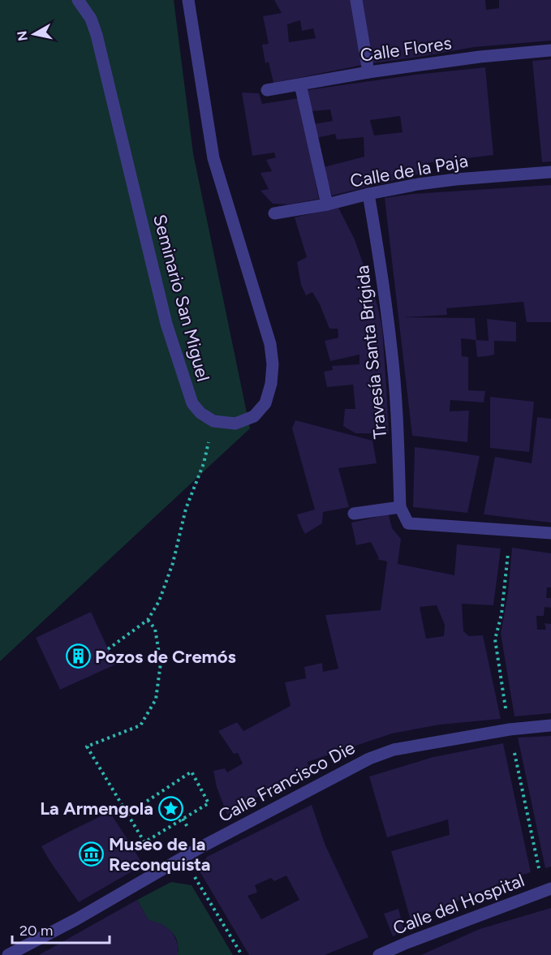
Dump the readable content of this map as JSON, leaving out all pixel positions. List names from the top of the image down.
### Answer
{
  "streets": {
    "street": [
      "Calle Flores",
      "Calle de la Paja",
      "Seminario San Miguel",
      "Travesía Santa Brígida",
      "Calle Francisco Die",
      "Calle del Hospital"
    ]
  },
  "crossings": [
    ["Calle de la Paja", "Travesía Santa Brígida"]
  ],
  "places": {
    "building": ["Pozos de Cremós"],
    "place": ["La Armengola"],
    "museum": ["Museo de la Reconquista"]
  },
  "scale_bar": "20 m",
  "north": "left"
}
